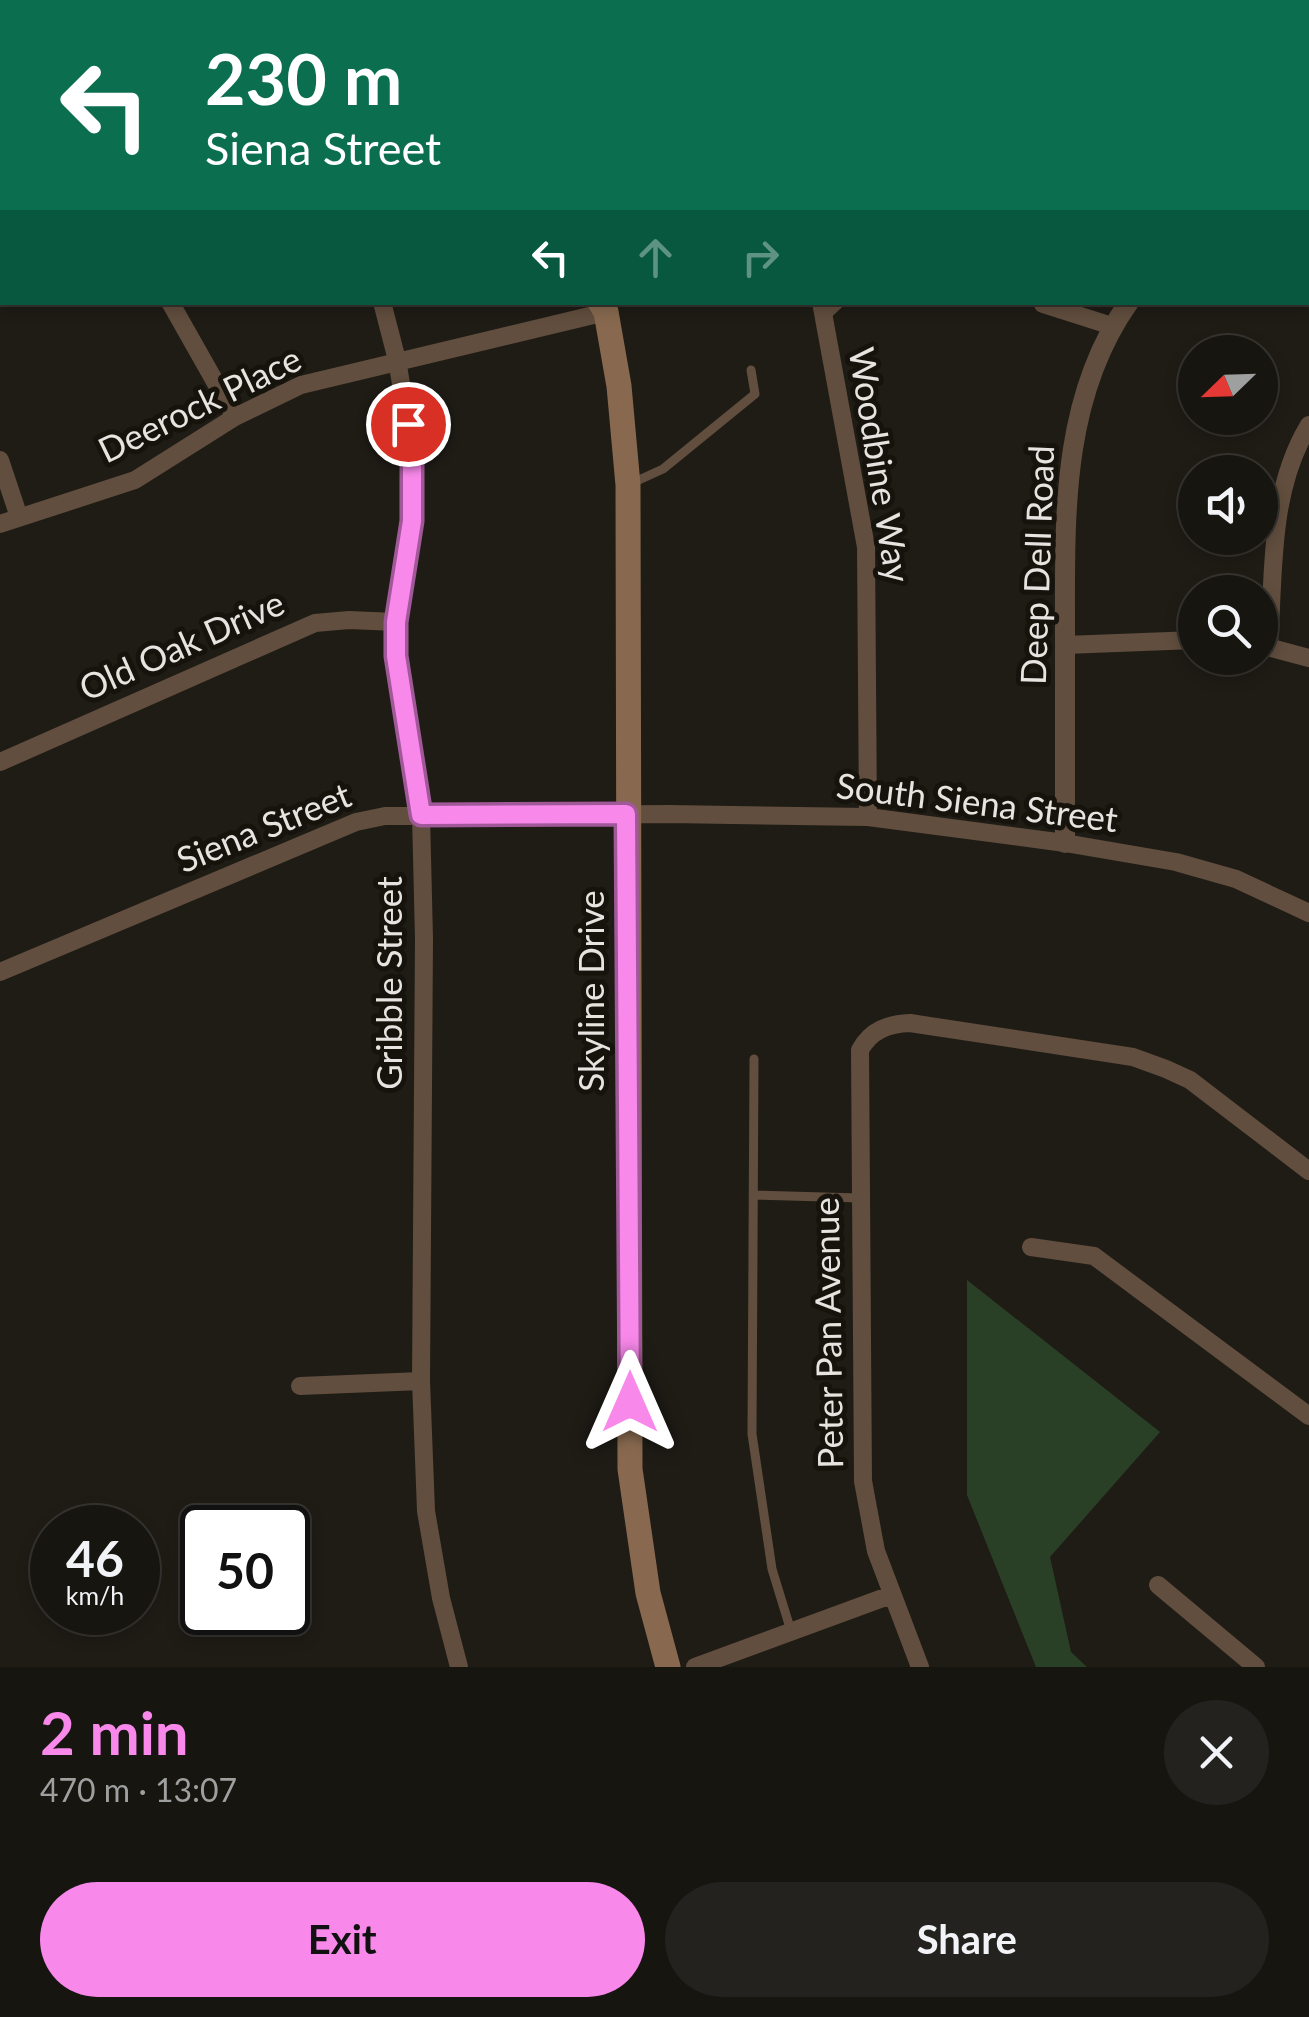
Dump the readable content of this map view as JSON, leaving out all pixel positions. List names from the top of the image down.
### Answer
{
  "streets": {
    "main road": ["Skyline Drive"],
    "street": [
      "Deerock Place",
      "Woodbine Way",
      "Deep Dell Road",
      "Old Oak Drive",
      "South Siena Street",
      "Siena Street",
      "Gribble Street",
      "Peter Pan Avenue"
    ]
  },
  "crossings": [
    ["Deerock Place", "Gribble Street"],
    ["Deerock Place", "Skyline Drive"],
    ["Woodbine Way", "South Siena Street"],
    ["Deep Dell Road", "South Siena Street"],
    ["Old Oak Drive", "Gribble Street"],
    ["South Siena Street", "Siena Street"],
    ["South Siena Street", "Skyline Drive"],
    ["Siena Street", "Gribble Street"],
    ["Siena Street", "Skyline Drive"]
  ],
  "north": "bottom left",
  "page": {
    "turn": ["230 m", "Siena Street"],
    "speed": "46 km/h",
    "limit": "50",
    "heading": ["2 min", "470 m · 13:07"],
    "buttons": ["Exit", "Share"]
  }
}
